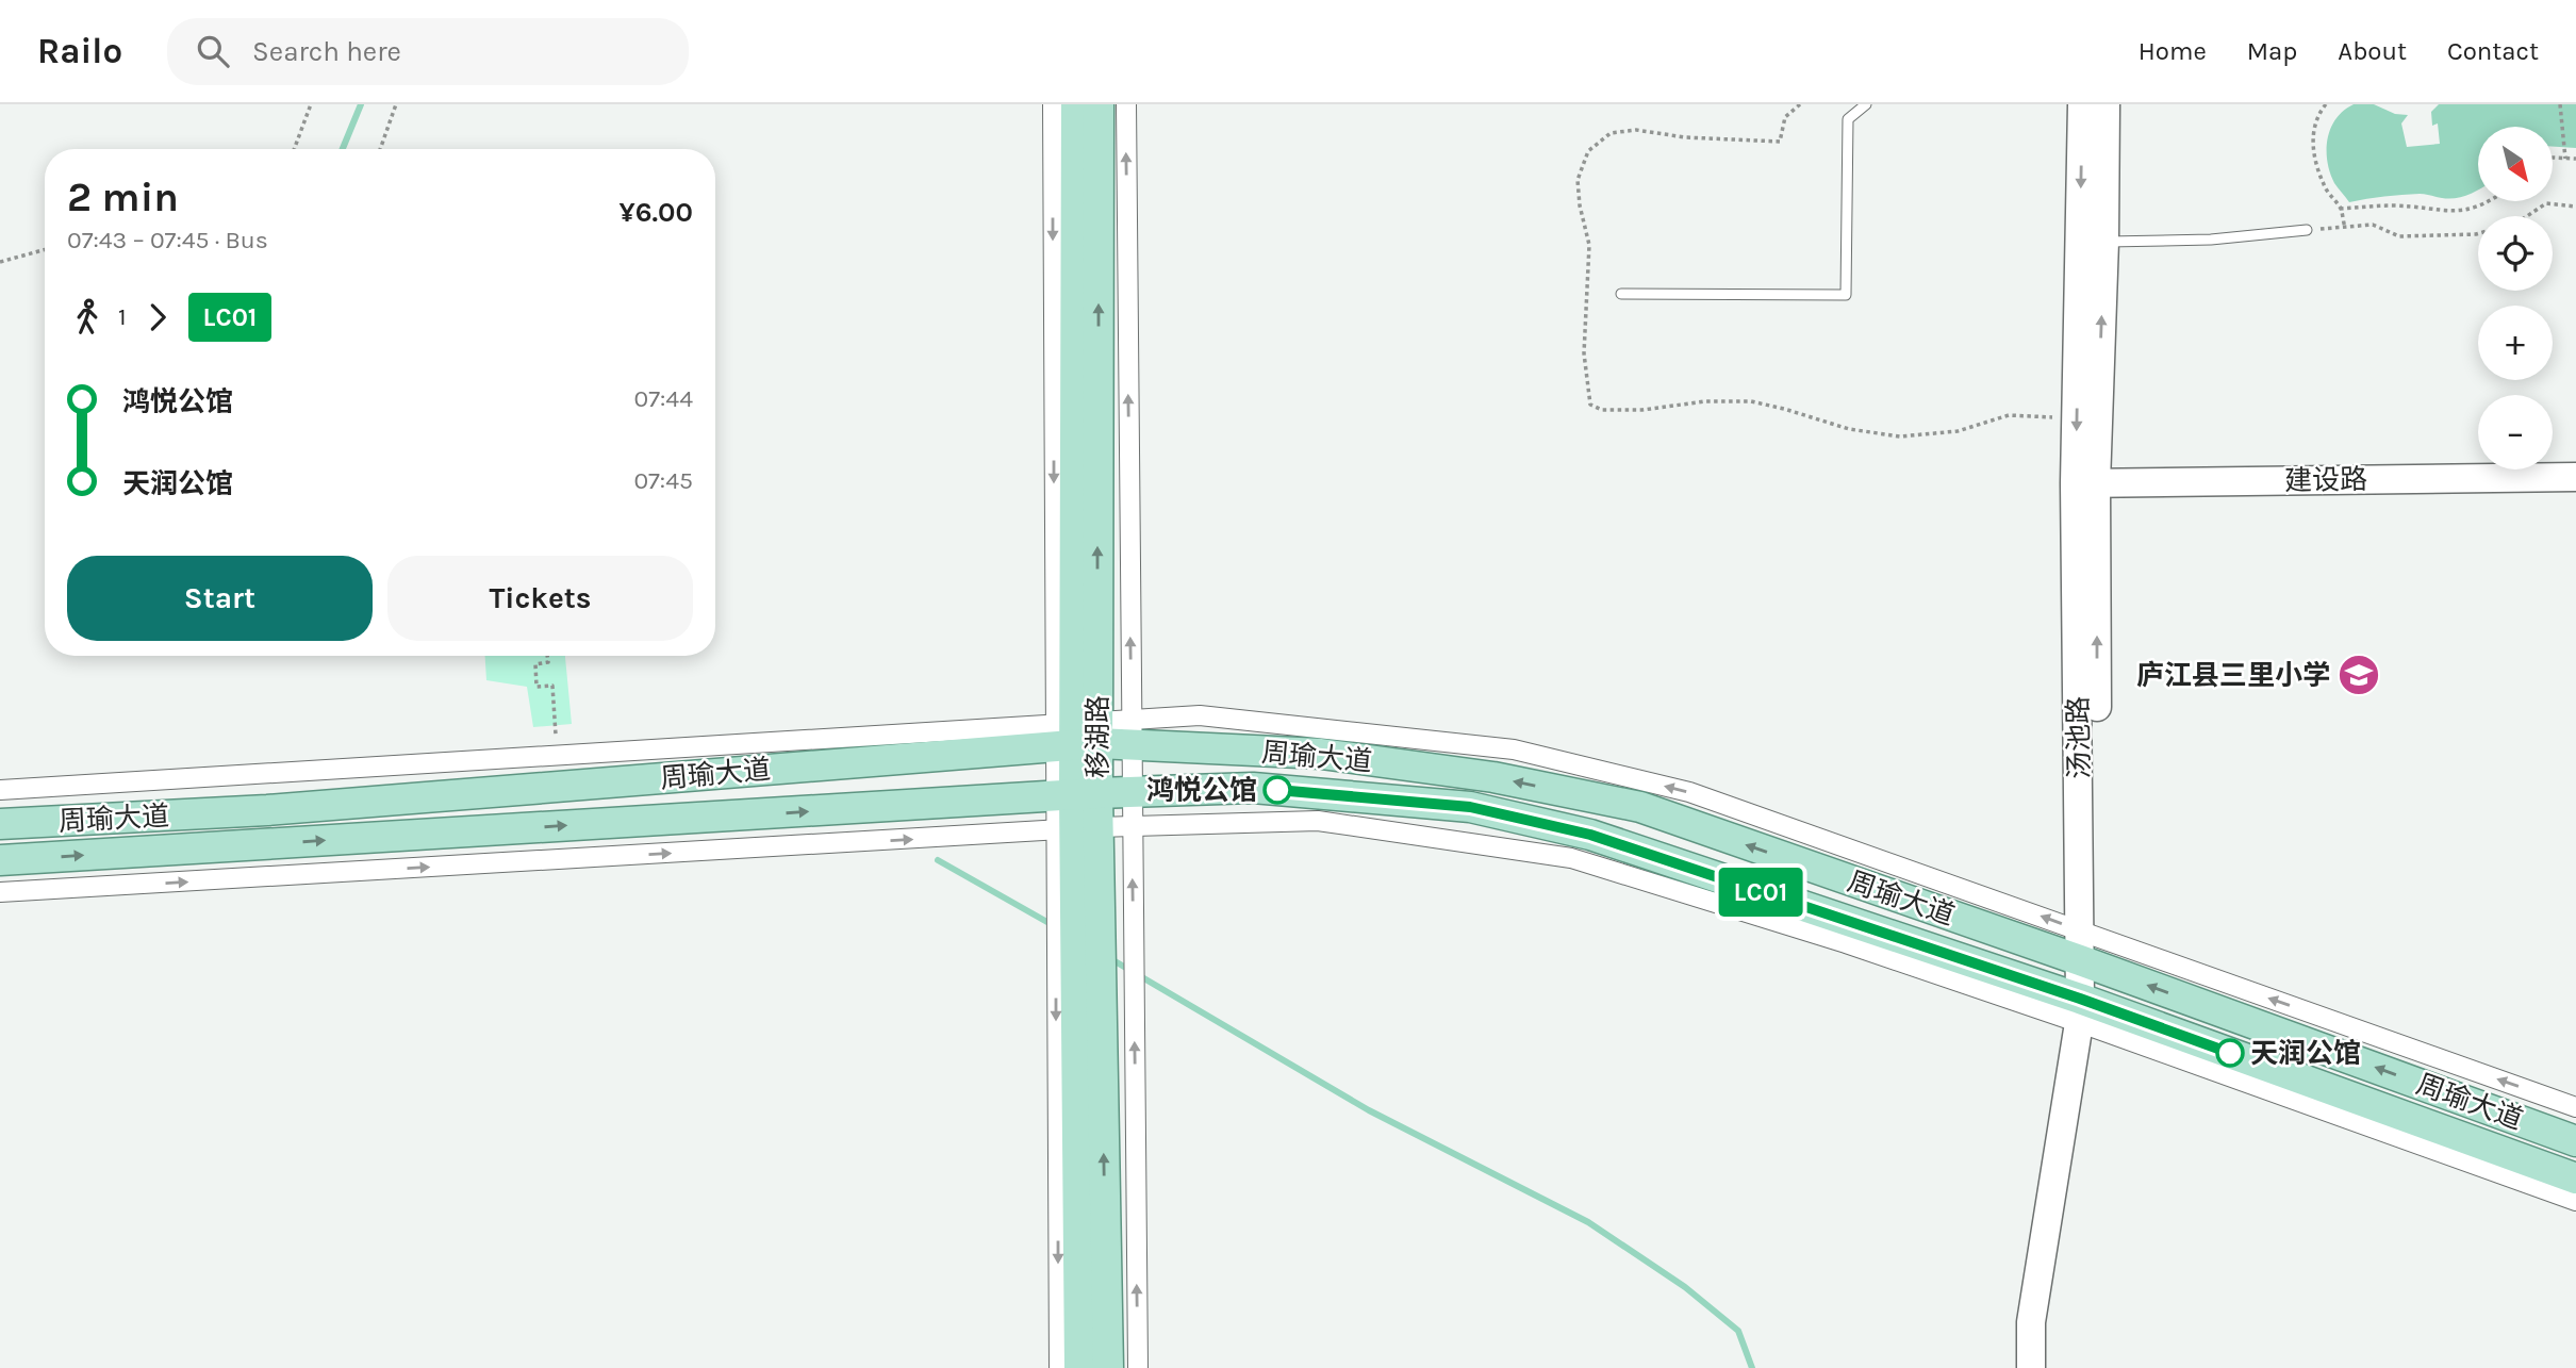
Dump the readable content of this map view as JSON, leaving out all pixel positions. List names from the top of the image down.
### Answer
{
  "streets": {
    "main road": ["移湖路", "周瑜大道"],
    "street": ["建设路", "汤池路"]
  },
  "crossings": [
    ["建设路", "汤池路"],
    ["移湖路", "周瑜大道"],
    ["汤池路", "周瑜大道"]
  ],
  "places": {
    "school or university": ["庐江县三里小学"],
    "other": ["鸿悦公馆", "天润公馆"]
  },
  "lines": ["bus line LC01"],
  "north": "bottom right",
  "page": {
    "header": "Railo",
    "search": "Search here",
    "nav": [
      "Home",
      "Map",
      "About",
      "Contact"
    ],
    "on_map": "LC01",
    "map_buttons": ["+", "−"],
    "heading": ["2 min", "07:43 – 07:45 · Bus", "¥6.00"],
    "legs": ["1", "LC01"],
    "list": [
      {
        "name": "鸿悦公馆",
        "value": "07:44"
      },
      {
        "name": "天润公馆",
        "value": "07:45"
      }
    ],
    "buttons": ["Start", "Tickets"]
  }
}
